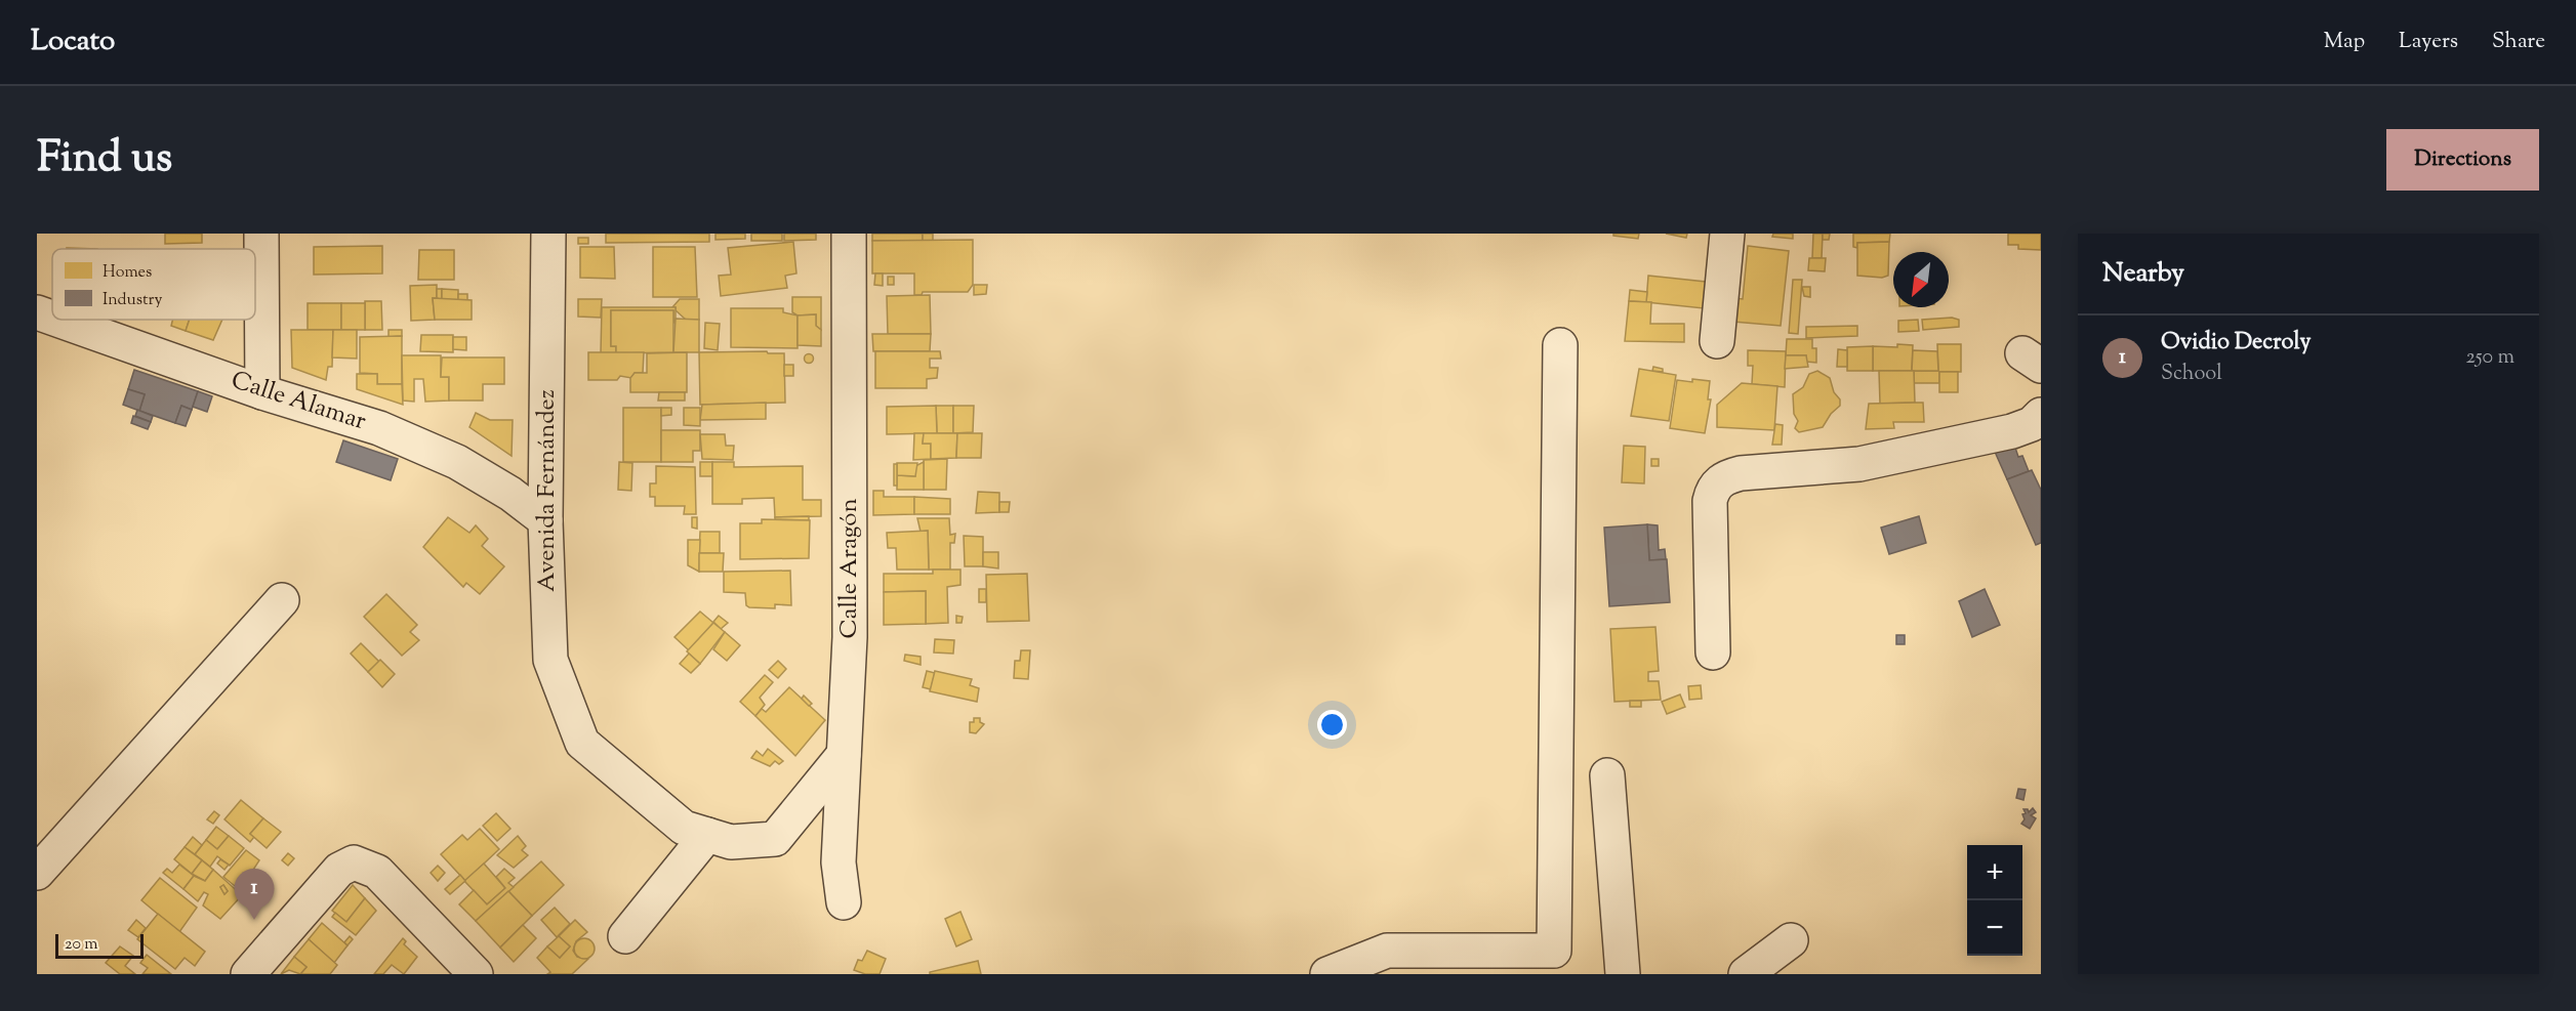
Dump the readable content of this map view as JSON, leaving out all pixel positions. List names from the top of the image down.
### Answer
{
  "streets": {
    "street": ["Calle Alamar", "Avenida Fernández", "Calle Aragón"]
  },
  "crossings": [
    ["Calle Alamar", "Avenida Fernández"]
  ],
  "legend": ["Homes", "Industry"],
  "scale_bar": "20 m",
  "north": "bottom left",
  "page": {
    "header": "Locato",
    "nav": ["Map", "Layers", "Share"],
    "title": "Find us",
    "buttons": "Directions",
    "heading": "Nearby",
    "list": [
      {
        "mark": "1",
        "name": "Ovidio Decroly",
        "note": "School",
        "value": "250 m"
      }
    ],
    "map_buttons": ["+", "−"],
    "pins": "1",
    "scale": "20 m"
  }
}
